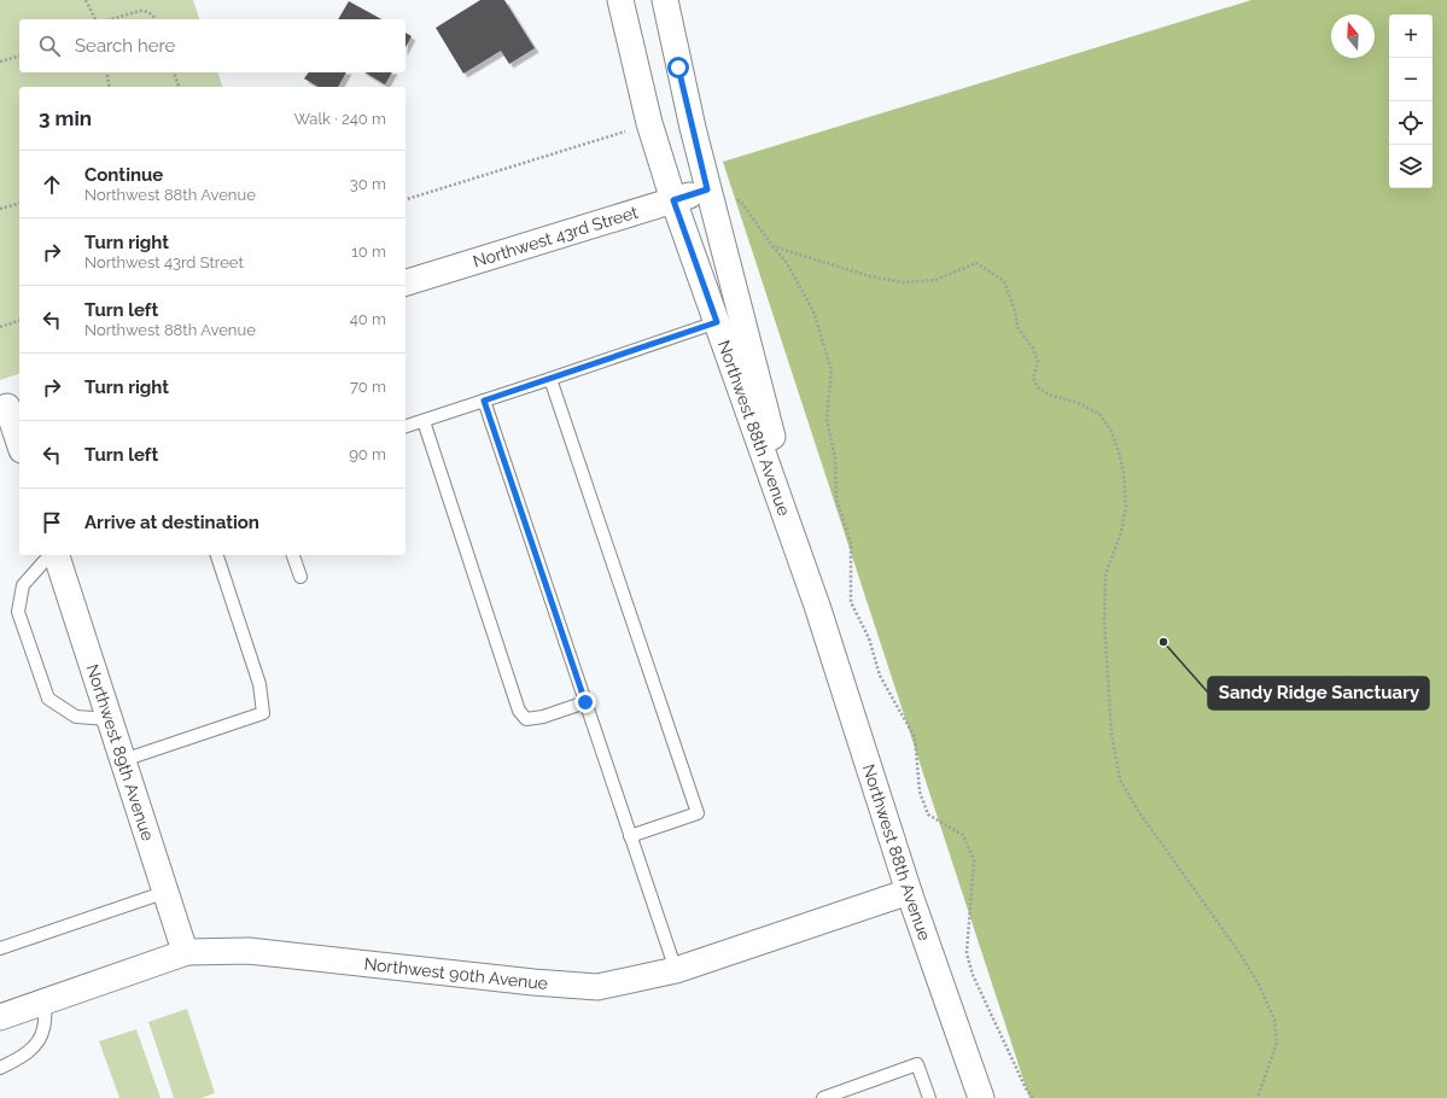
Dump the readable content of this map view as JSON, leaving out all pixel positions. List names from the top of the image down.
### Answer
{
  "streets": {
    "street": [
      "Northwest 43rd Street",
      "Northwest 88th Avenue",
      "Northwest 89th Avenue",
      "Northwest 90th Avenue"
    ]
  },
  "crossings": [
    ["Northwest 43rd Street", "Northwest 88th Avenue"],
    ["Northwest 88th Avenue", "Northwest 90th Avenue"],
    ["Northwest 89th Avenue", "Northwest 90th Avenue"]
  ],
  "places": ["Sandy Ridge Sanctuary"],
  "north": "top",
  "page": {
    "map_buttons": ["+", "−"],
    "search": "Search here",
    "heading": ["3 min", "Walk · 240 m"],
    "list": [
      ["Continue", "Northwest 88th Avenue", "30 m"],
      ["Turn right", "Northwest 43rd Street", "10 m"],
      ["Turn left", "Northwest 88th Avenue", "40 m"],
      ["Turn right", "70 m"],
      ["Turn left", "90 m"],
      "Arrive at destination"
    ]
  }
}
